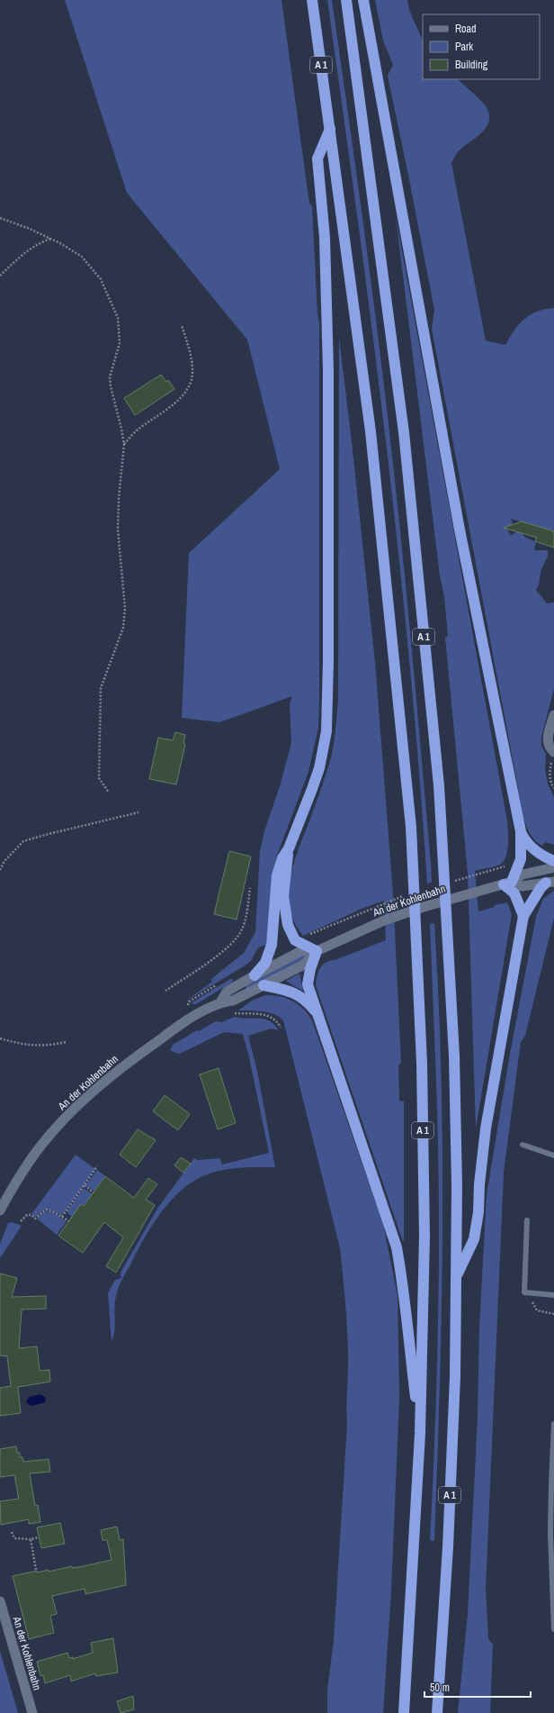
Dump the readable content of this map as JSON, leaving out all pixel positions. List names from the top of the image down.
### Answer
{
  "streets": {
    "highway": ["A 1"],
    "main road": ["An der Kohlenbahn"]
  },
  "legend": ["Road", "Park", "Building"],
  "scale_bar": "50 m"
}
